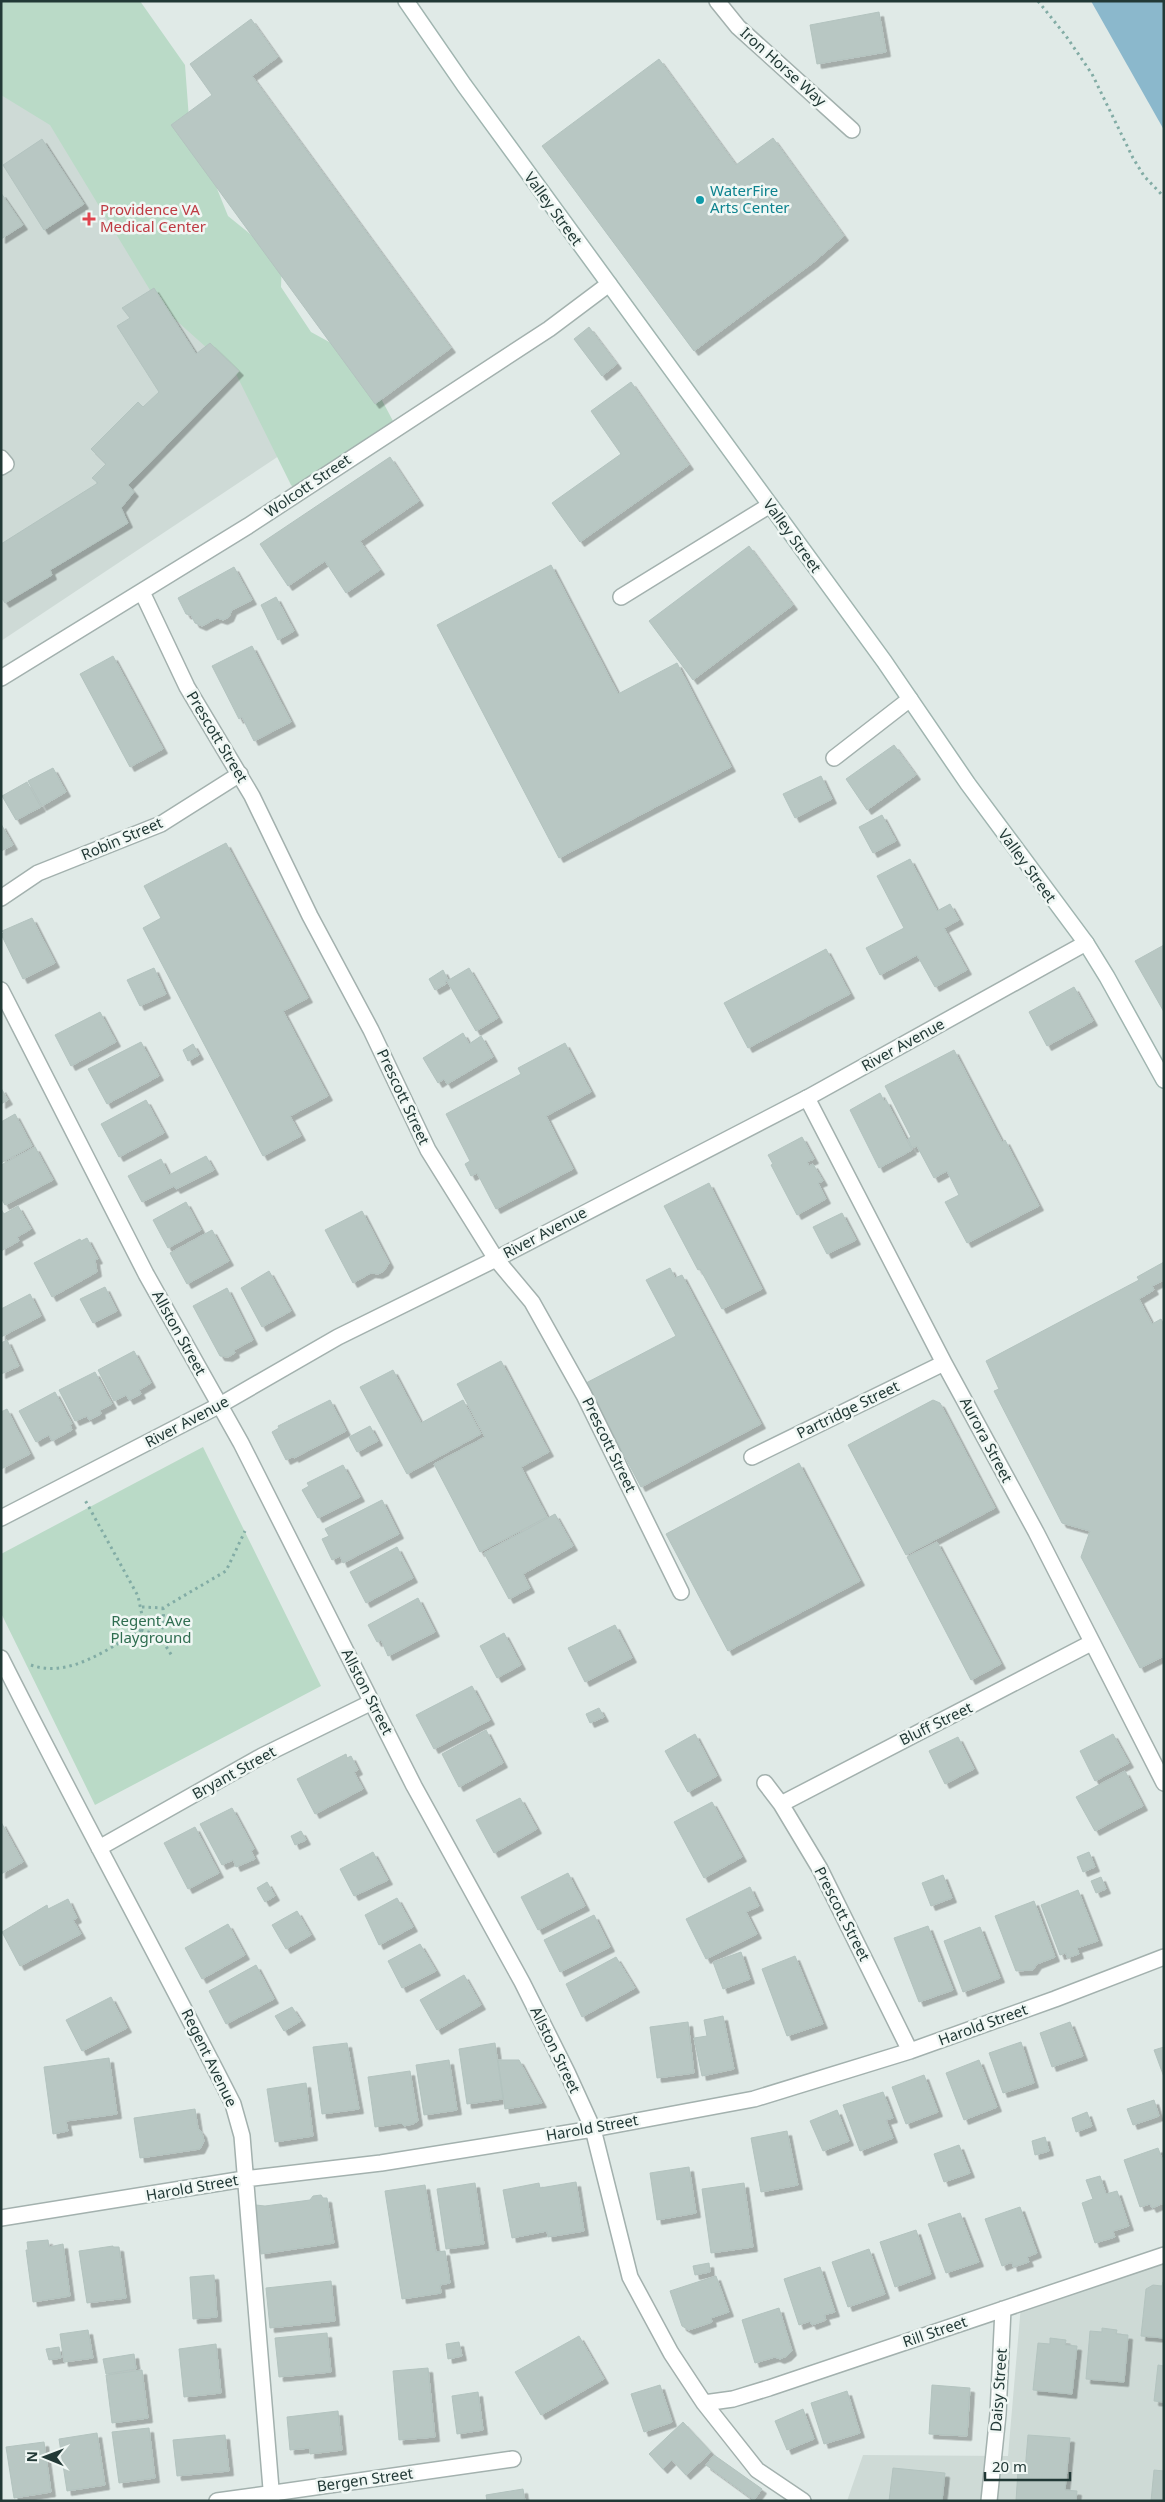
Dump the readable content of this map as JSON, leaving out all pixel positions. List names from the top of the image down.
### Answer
{
  "streets": {
    "street": [
      "Iron Horse Way",
      "Valley Street",
      "Wolcott Street",
      "Prescott Street",
      "Robin Street",
      "River Avenue",
      "Allston Street",
      "Partridge Street",
      "Aurora Street",
      "Bluff Street",
      "Bryant Street",
      "Harold Street",
      "Regent Avenue",
      "Rill Street",
      "Daisy Street",
      "Bergen Street"
    ]
  },
  "crossings": [
    ["Valley Street", "Wolcott Street"],
    ["Valley Street", "River Avenue"],
    ["Wolcott Street", "Prescott Street"],
    ["Prescott Street", "Robin Street"],
    ["Prescott Street", "River Avenue"],
    ["Prescott Street", "Bluff Street"],
    ["Prescott Street", "Harold Street"],
    ["River Avenue", "Allston Street"],
    ["River Avenue", "Aurora Street"],
    ["Allston Street", "Bryant Street"],
    ["Allston Street", "Harold Street"],
    ["Allston Street", "Rill Street"],
    ["Partridge Street", "Aurora Street"],
    ["Aurora Street", "Bluff Street"],
    ["Bryant Street", "Regent Avenue"],
    ["Harold Street", "Regent Avenue"],
    ["Regent Avenue", "Bergen Street"],
    ["Rill Street", "Daisy Street"]
  ],
  "parks": ["Regent Ave Playground"],
  "places": {
    "other": ["WaterFire Arts Center"],
    "health": ["Providence VA Medical Center"]
  },
  "scale_bar": "20 m",
  "north": "left"
}
